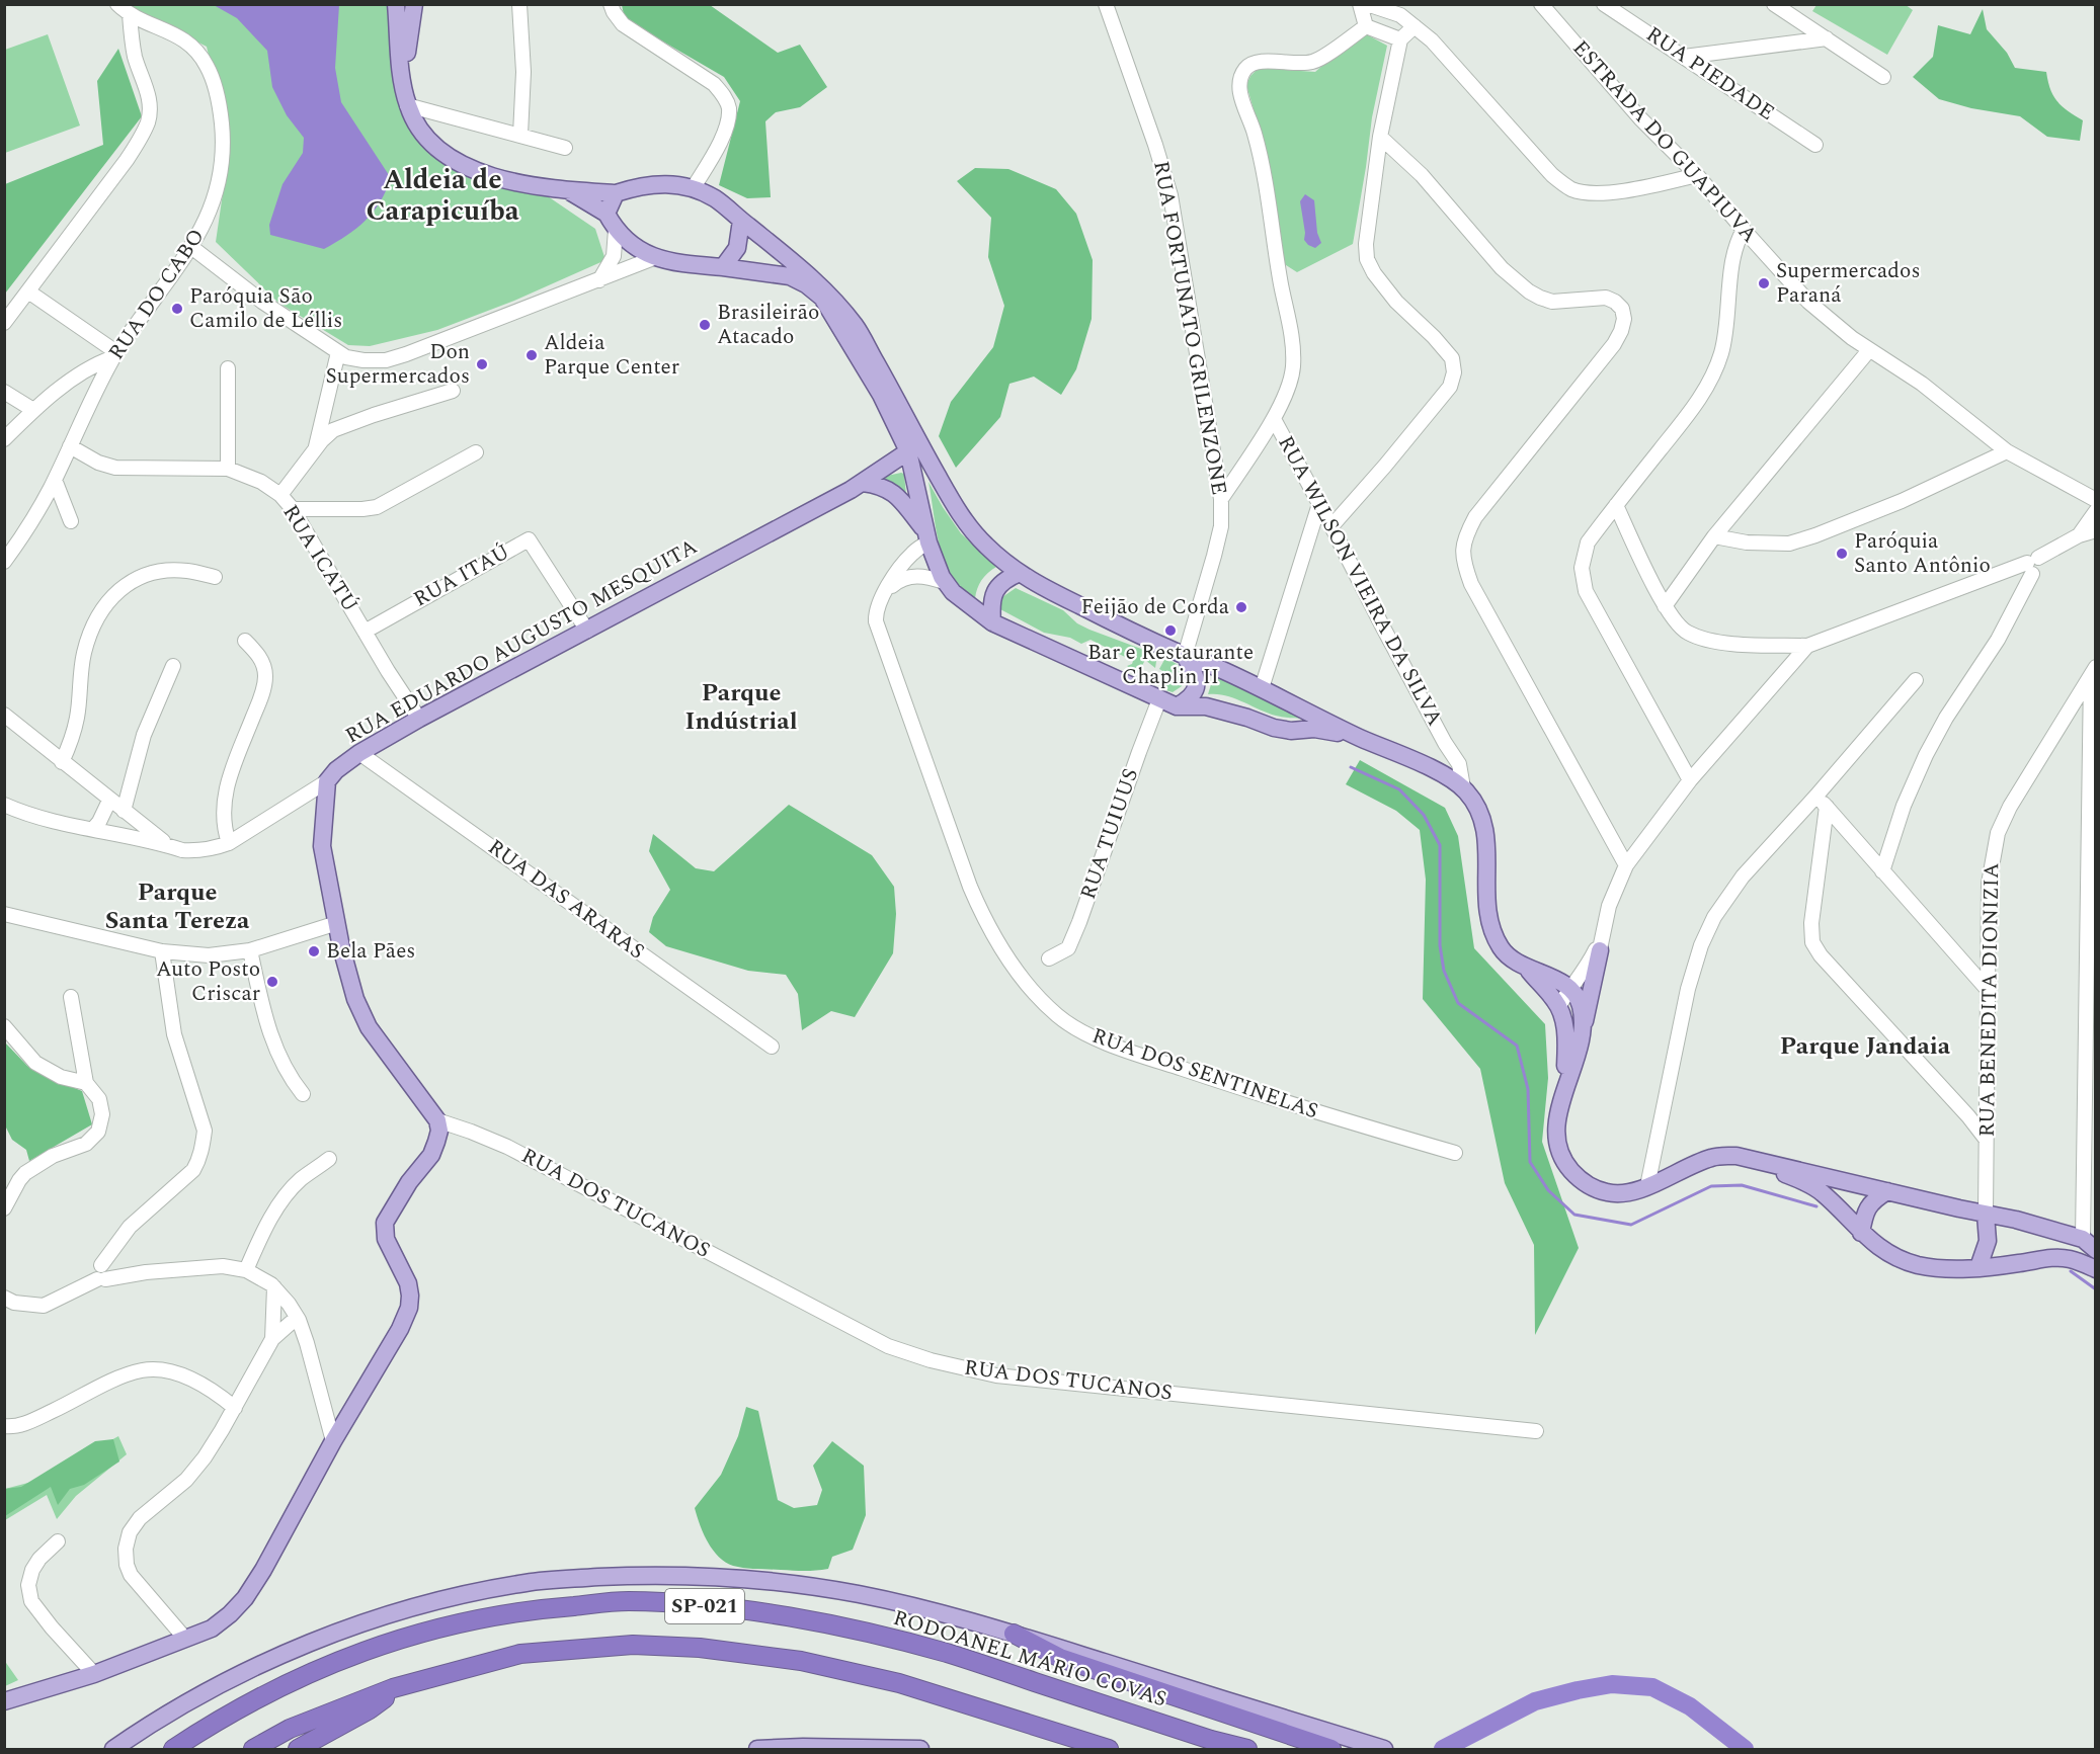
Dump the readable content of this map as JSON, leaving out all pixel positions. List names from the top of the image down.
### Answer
{
  "streets": {
    "highway": ["SP-021", "RODOANEL MÁRIO COVAS"],
    "main road": ["RUA EDUARDO AUGUSTO MESQUITA"],
    "street": [
      "RUA PIEDADE",
      "ESTRADA DO GUAPIUVA",
      "RUA DO CABO",
      "RUA FORTUNATO GRILENZONE",
      "RUA ICATÚ",
      "RUA ITAÚ",
      "RUA WILSON VIEIRA DA SILVA",
      "RUA TUIUUS",
      "RUA DAS ARARAS",
      "RUA BENEDITA DIONIZIA",
      "RUA DOS SENTINELAS",
      "RUA DOS TUCANOS"
    ]
  },
  "crossings": [
    ["RUA DO CABO", "RUA ICATÚ"],
    ["RUA ICATÚ", "RUA ITAÚ"],
    ["RUA ICATÚ", "RUA EDUARDO AUGUSTO MESQUITA"],
    ["RUA ITAÚ", "RUA EDUARDO AUGUSTO MESQUITA"],
    ["RUA EDUARDO AUGUSTO MESQUITA", "RUA DAS ARARAS"]
  ],
  "districts": [
    "Aldeia de Carapicuíba",
    "Parque Indústrial",
    "Parque Santa Tereza",
    "Parque Jandaia"
  ],
  "places": [
    "Supermercados Paraná",
    "Paróquia São Camilo de Léllis",
    "Brasileirão Atacado",
    "Aldeia Parque Center",
    "Don Supermercados",
    "Paróquia Santo Antônio",
    "Feijão de Corda",
    "Bar e Restaurante Chaplin II",
    "Bela Pães",
    "Auto Posto Criscar"
  ]
}
